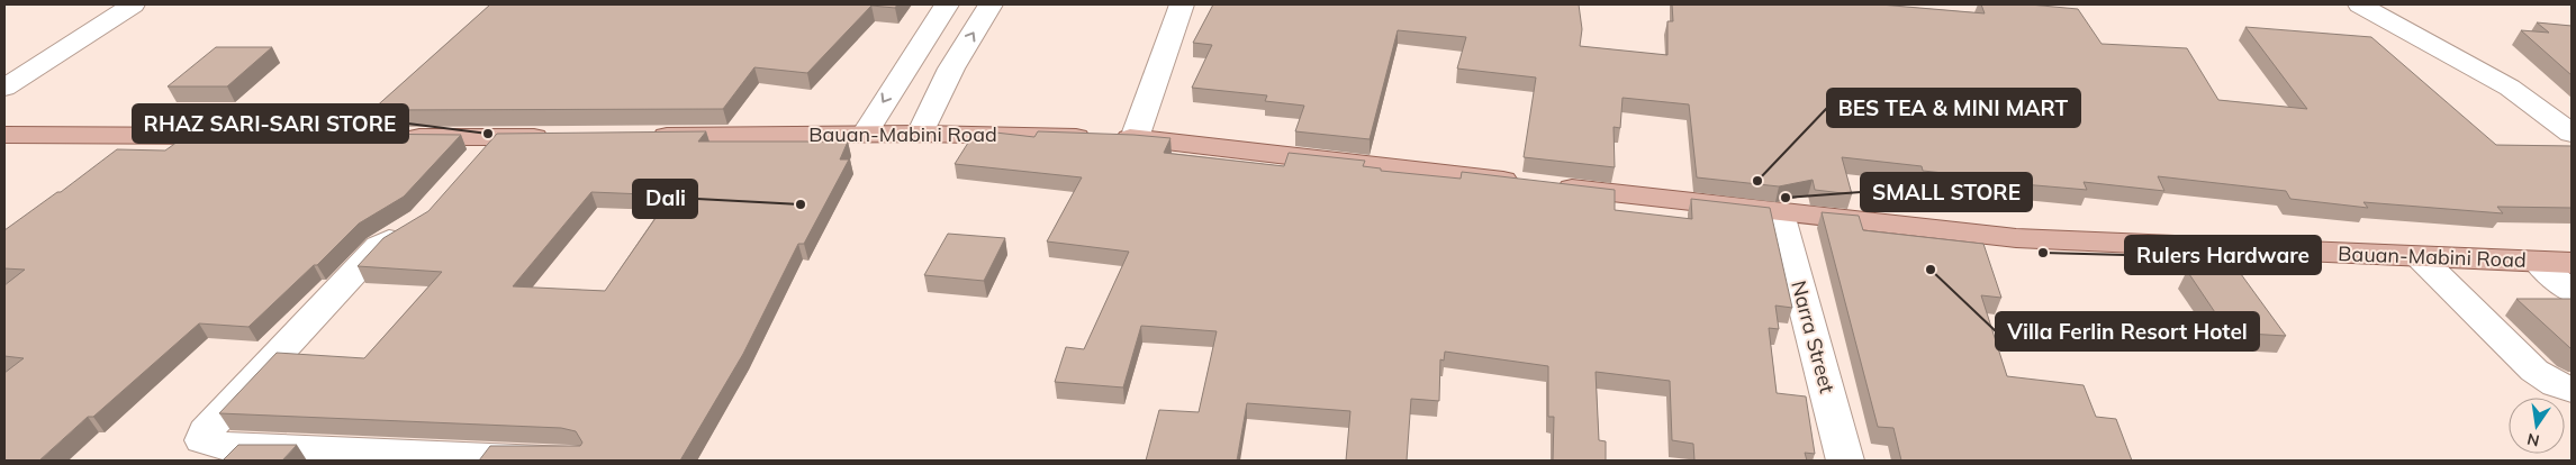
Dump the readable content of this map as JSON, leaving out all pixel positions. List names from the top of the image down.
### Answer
{
  "streets": {
    "main road": ["Bauan-Mabini Road"],
    "street": ["Narra Street"]
  },
  "crossings": [
    ["Bauan-Mabini Road", "Narra Street"]
  ],
  "places": [
    "RHAZ SARI-SARI STORE",
    "BES TEA & MINI MART",
    "SMALL STORE",
    "Dali",
    "Rulers Hardware",
    "Villa Ferlin Resort Hotel"
  ],
  "north": "bottom"
}
